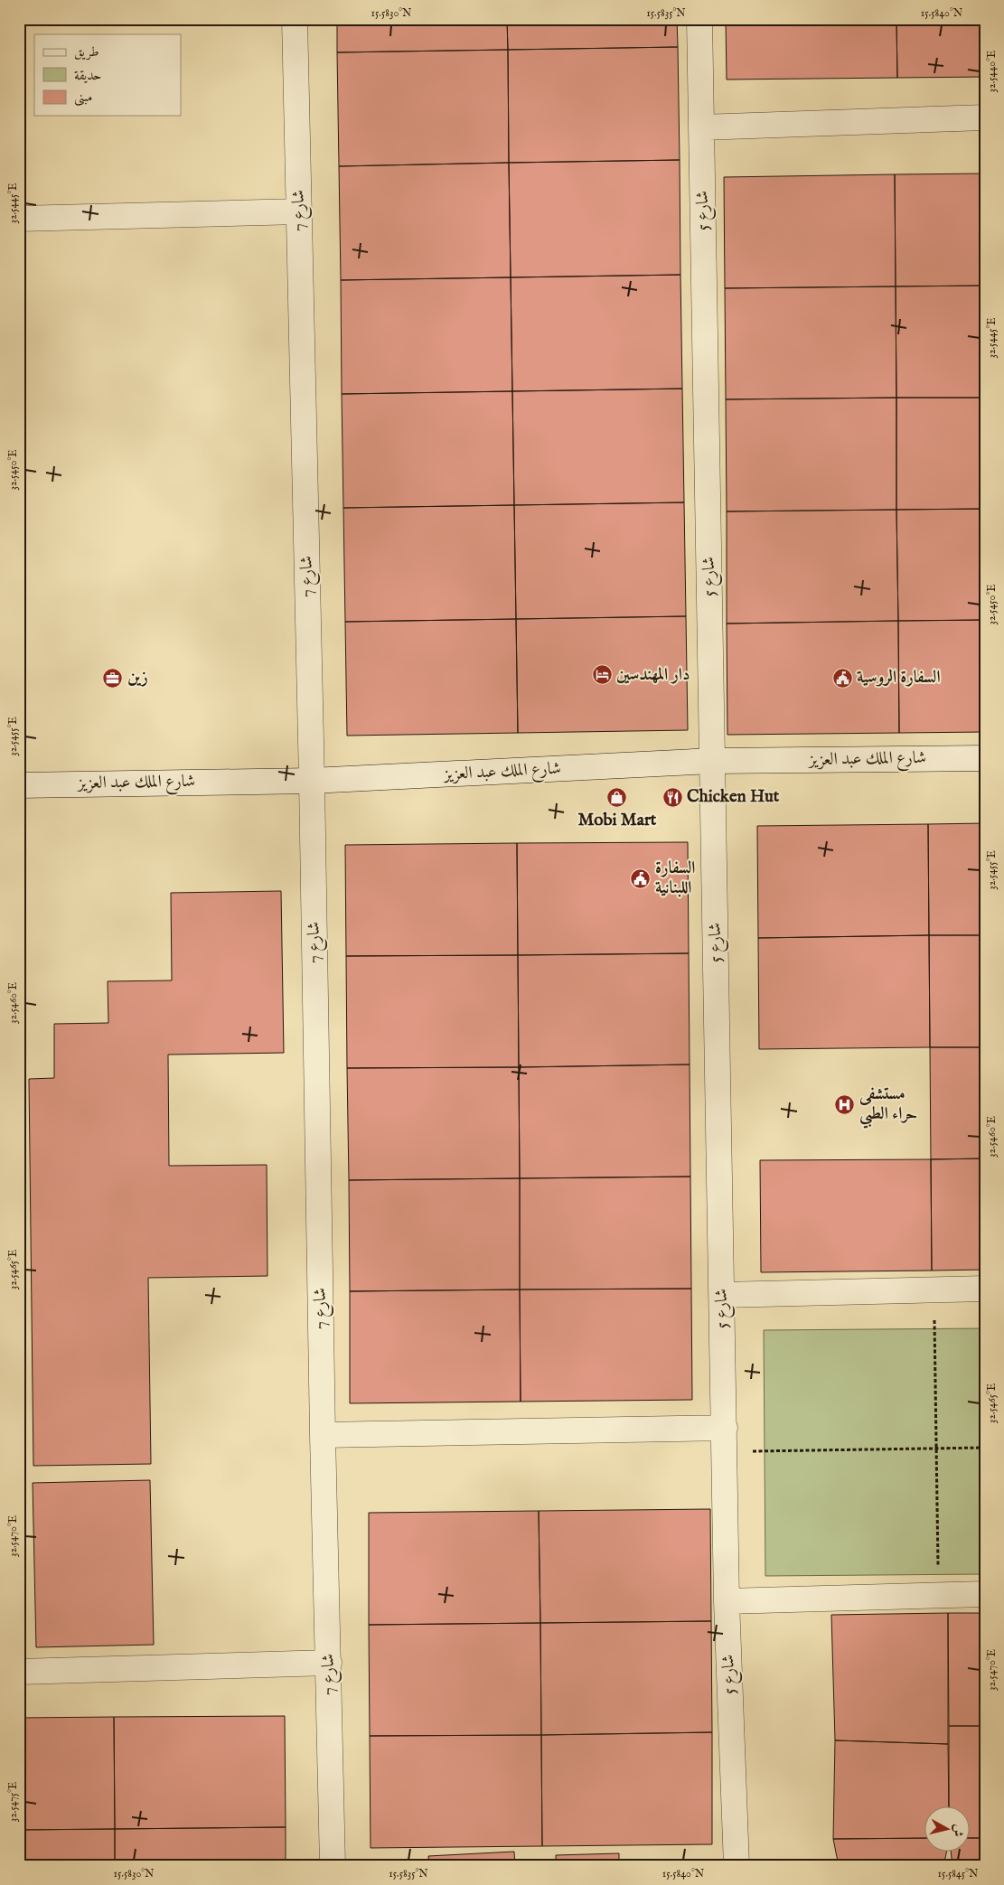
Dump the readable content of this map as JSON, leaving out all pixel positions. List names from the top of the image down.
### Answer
{
  "streets": {
    "street": ["شارع 7", "شارع 5", "شارع الملك عبد العزيز"]
  },
  "crossings": [
    ["شارع 7", "شارع الملك عبد العزيز"],
    ["شارع 5", "شارع الملك عبد العزيز"]
  ],
  "places": {
    "hotel": ["دار المهندسين"],
    "office": ["زين"],
    "public building": ["السفارة الروسية", "السفارة اللبنانية"],
    "shop": ["Mobi Mart"],
    "restaurant": ["Chicken Hut"],
    "hospital": ["مستشفى حراء الطبي"]
  },
  "legend": ["طريق", "حديقة", "مبنى"],
  "north": "right",
  "coordinates": [
    "15.5830°N",
    "15.5835°N",
    "15.5840°N",
    "32.5440°E",
    "32.5445°E",
    "32.5450°E",
    "32.5455°E",
    "32.5460°E",
    "32.5465°E",
    "32.5470°E",
    "32.5475°E",
    "15.5845°N"
  ]
}
